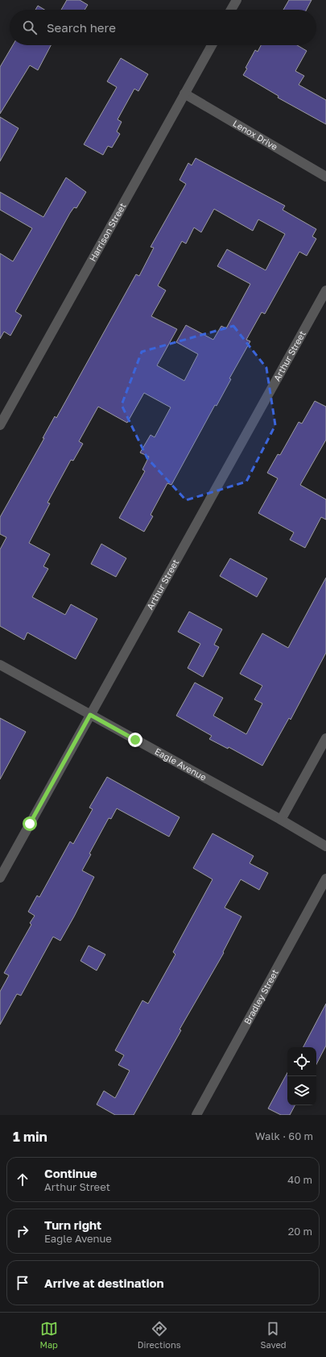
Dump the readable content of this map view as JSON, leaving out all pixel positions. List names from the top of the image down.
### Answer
{
  "streets": {
    "street": [
      "Lenox Drive",
      "Harrison Street",
      "Arthur Street",
      "Eagle Avenue",
      "Bradley Street"
    ]
  },
  "crossings": [
    ["Lenox Drive", "Harrison Street"],
    ["Arthur Street", "Eagle Avenue"]
  ],
  "page": {
    "search": "Search here",
    "heading": ["1 min", "Walk · 60 m"],
    "list": [
      ["Continue", "Arthur Street", "40 m"],
      ["Turn right", "Eagle Avenue", "20 m"],
      "Arrive at destination"
    ],
    "nav": ["Map", "Directions", "Saved"]
  }
}
